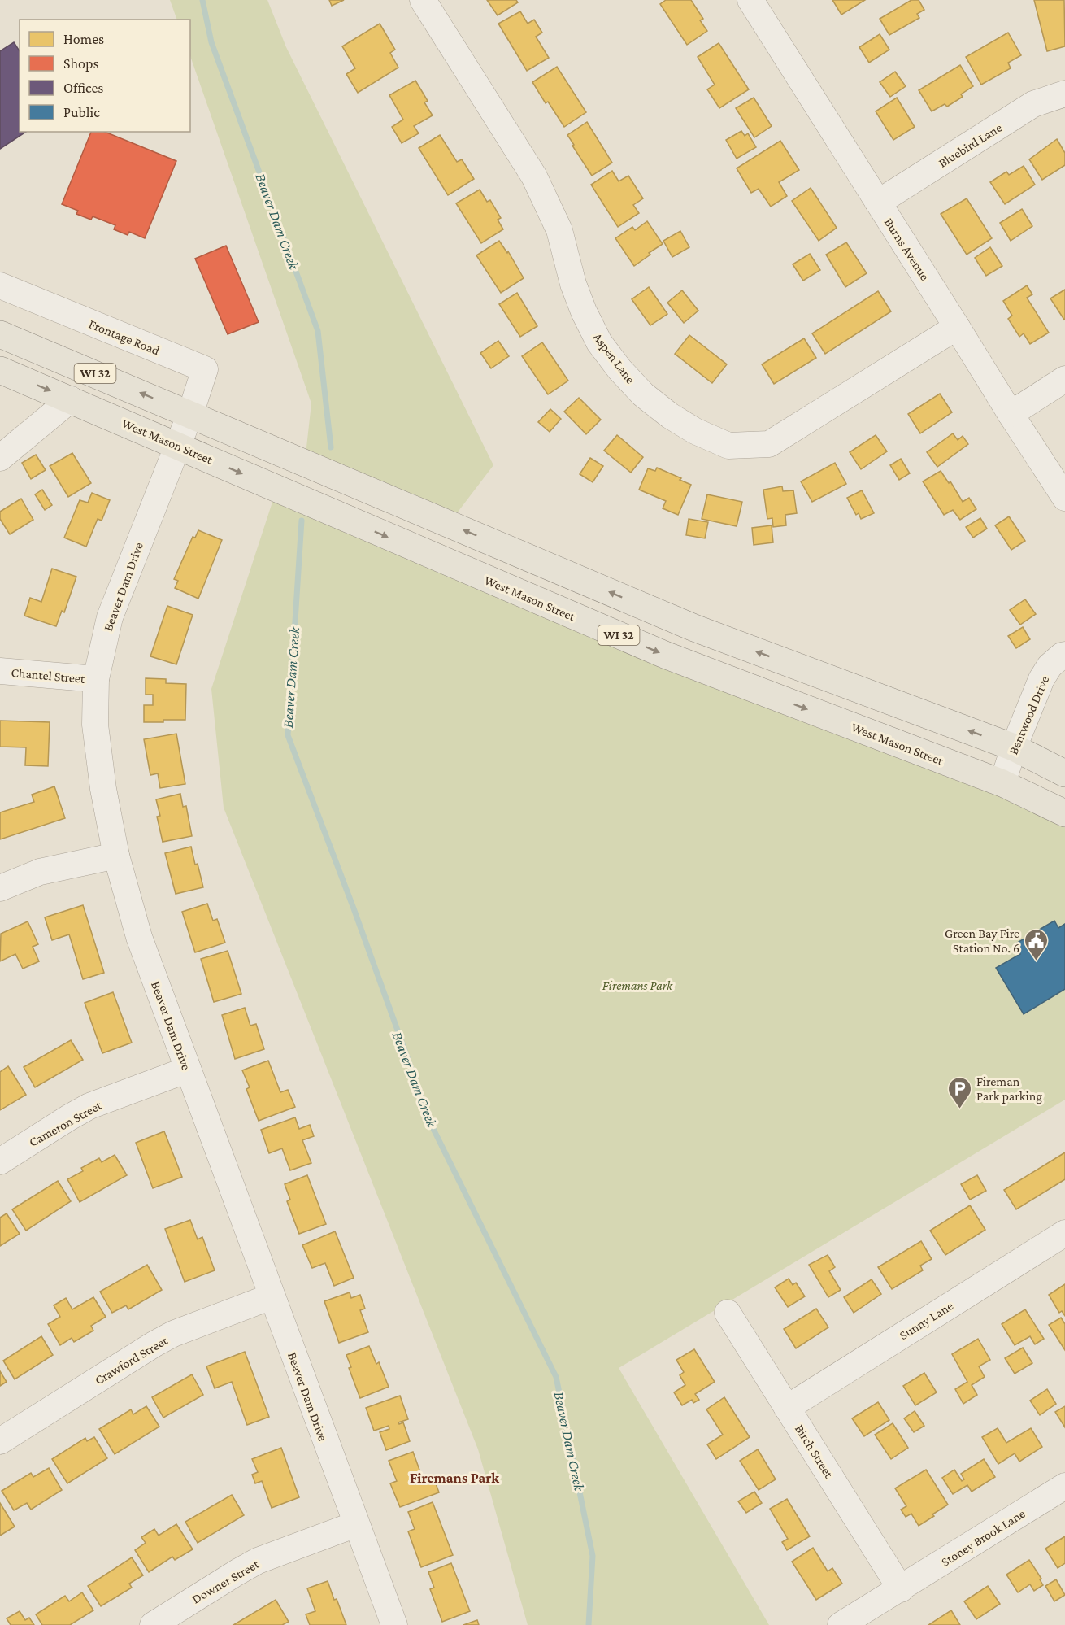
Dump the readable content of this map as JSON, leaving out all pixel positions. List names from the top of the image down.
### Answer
{
  "streets": {
    "main road": ["WI 32", "West Mason Street"],
    "street": [
      "Bluebird Lane",
      "Burns Avenue",
      "Frontage Road",
      "Aspen Lane",
      "Beaver Dam Drive",
      "Chantel Street",
      "Bentwood Drive",
      "Cameron Street",
      "Sunny Lane",
      "Crawford Street",
      "Birch Street",
      "Stoney Brook Lane",
      "Downer Street"
    ]
  },
  "crossings": [
    ["Bluebird Lane", "Burns Avenue"],
    ["Burns Avenue", "Aspen Lane"],
    ["Frontage Road", "WI 32"],
    ["Frontage Road", "Beaver Dam Drive"],
    ["WI 32", "Beaver Dam Drive"],
    ["WI 32", "Bentwood Drive"],
    ["West Mason Street", "Beaver Dam Drive"],
    ["West Mason Street", "Bentwood Drive"],
    ["Beaver Dam Drive", "Chantel Street"],
    ["Beaver Dam Drive", "Cameron Street"],
    ["Beaver Dam Drive", "Crawford Street"],
    ["Beaver Dam Drive", "Downer Street"],
    ["Sunny Lane", "Birch Street"],
    ["Birch Street", "Stoney Brook Lane"]
  ],
  "districts": ["Firemans Park"],
  "water": ["Beaver Dam Creek"],
  "parks": ["Firemans Park"],
  "places": {
    "public building": ["Green Bay Fire Station No. 6"],
    "parking": ["Fireman Park parking"]
  },
  "legend": [
    "Homes",
    "Shops",
    "Offices",
    "Public"
  ]
}
